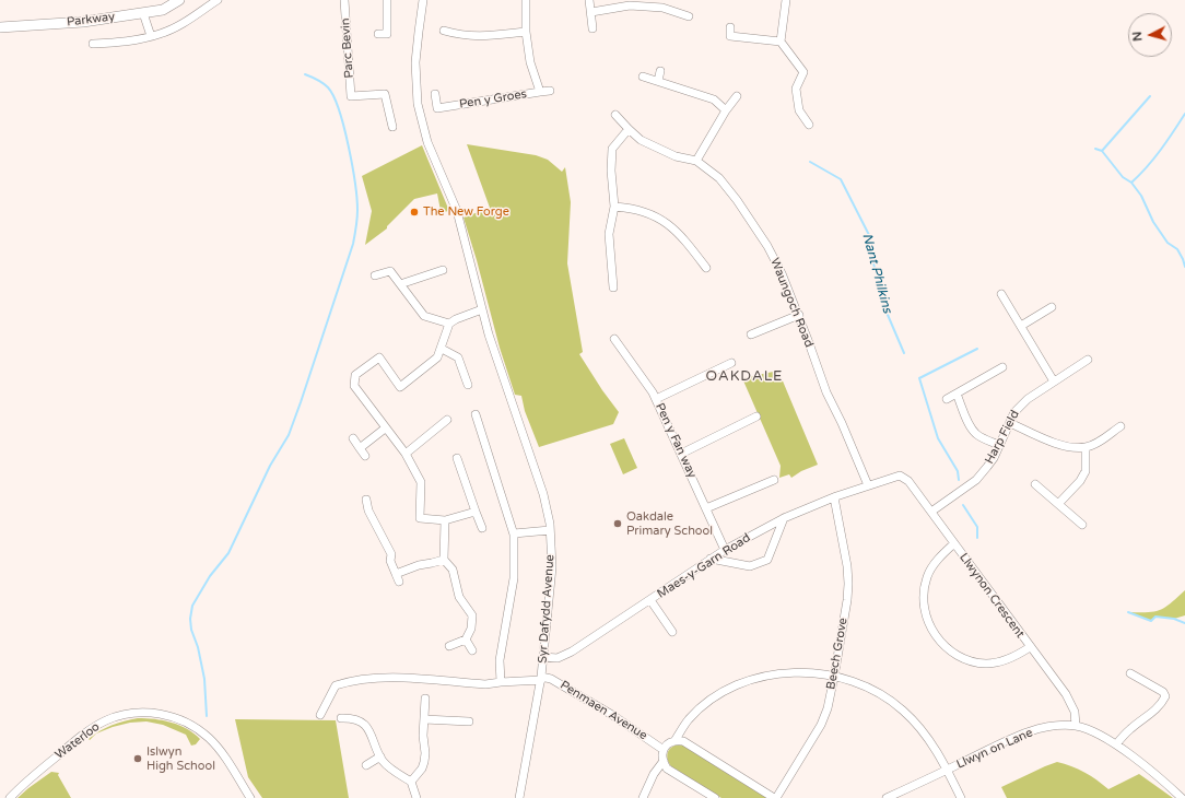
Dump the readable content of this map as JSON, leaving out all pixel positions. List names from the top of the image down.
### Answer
{
  "streets": {
    "main road": ["Parkway"],
    "street": [
      "Parc Bevin",
      "Pen y Groes",
      "Waungoch Road",
      "Harp Field",
      "Pen y Fan way",
      "Maes-y-Garn Road",
      "Llwynon Crescent",
      "Syr Dafydd Avenue",
      "Beech Grove",
      "Penmaen Avenue",
      "Waterloo",
      "Llwyn on Lane"
    ]
  },
  "crossings": [
    ["Waungoch Road", "Maes-y-Garn Road"],
    ["Harp Field", "Llwynon Crescent"],
    ["Pen y Fan way", "Maes-y-Garn Road"],
    ["Maes-y-Garn Road", "Llwynon Crescent"],
    ["Maes-y-Garn Road", "Syr Dafydd Avenue"],
    ["Maes-y-Garn Road", "Beech Grove"],
    ["Llwynon Crescent", "Llwyn on Lane"],
    ["Syr Dafydd Avenue", "Penmaen Avenue"]
  ],
  "districts": ["OAKDALE"],
  "water": ["Nant Philkins"],
  "places": ["The New Forge", "Oakdale Primary School", "Islwyn High School"],
  "north": "left"
}
